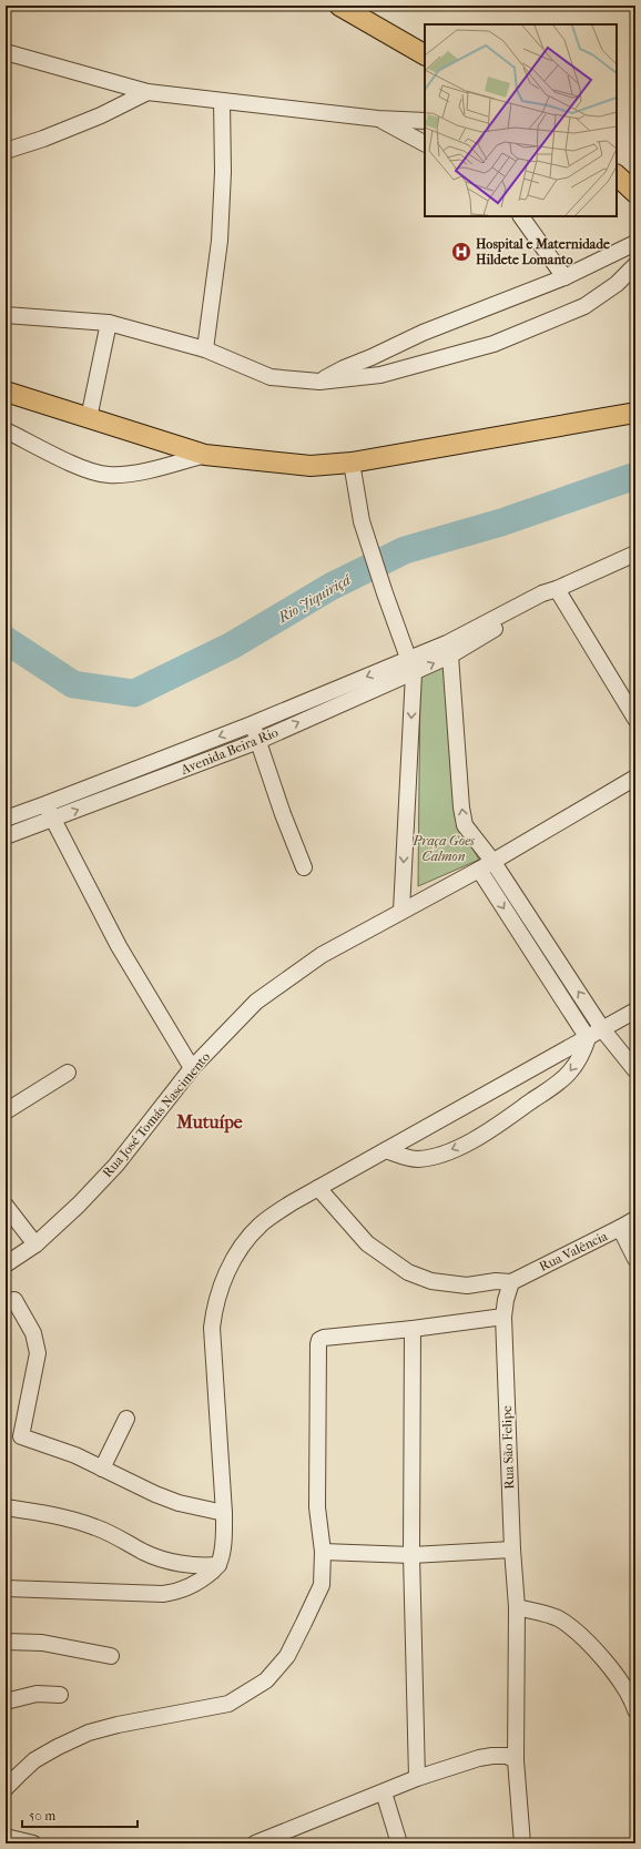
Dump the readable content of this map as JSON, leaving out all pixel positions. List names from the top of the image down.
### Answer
{
  "streets": {
    "street": [
      "Avenida Beira Rio",
      "Rua José Tomás Nascimento",
      "Rua Valência",
      "Rua São Felipe"
    ]
  },
  "crossings": [
    ["Rua Valência", "Rua São Felipe"]
  ],
  "districts": ["Mutuípe"],
  "water": ["Rio Jiquiriçá"],
  "parks": ["Praça Goes Calmon"],
  "places": {
    "hospital": ["Hospital e Maternidade Hildete Lomanto"]
  },
  "scale_bar": "50 m"
}
